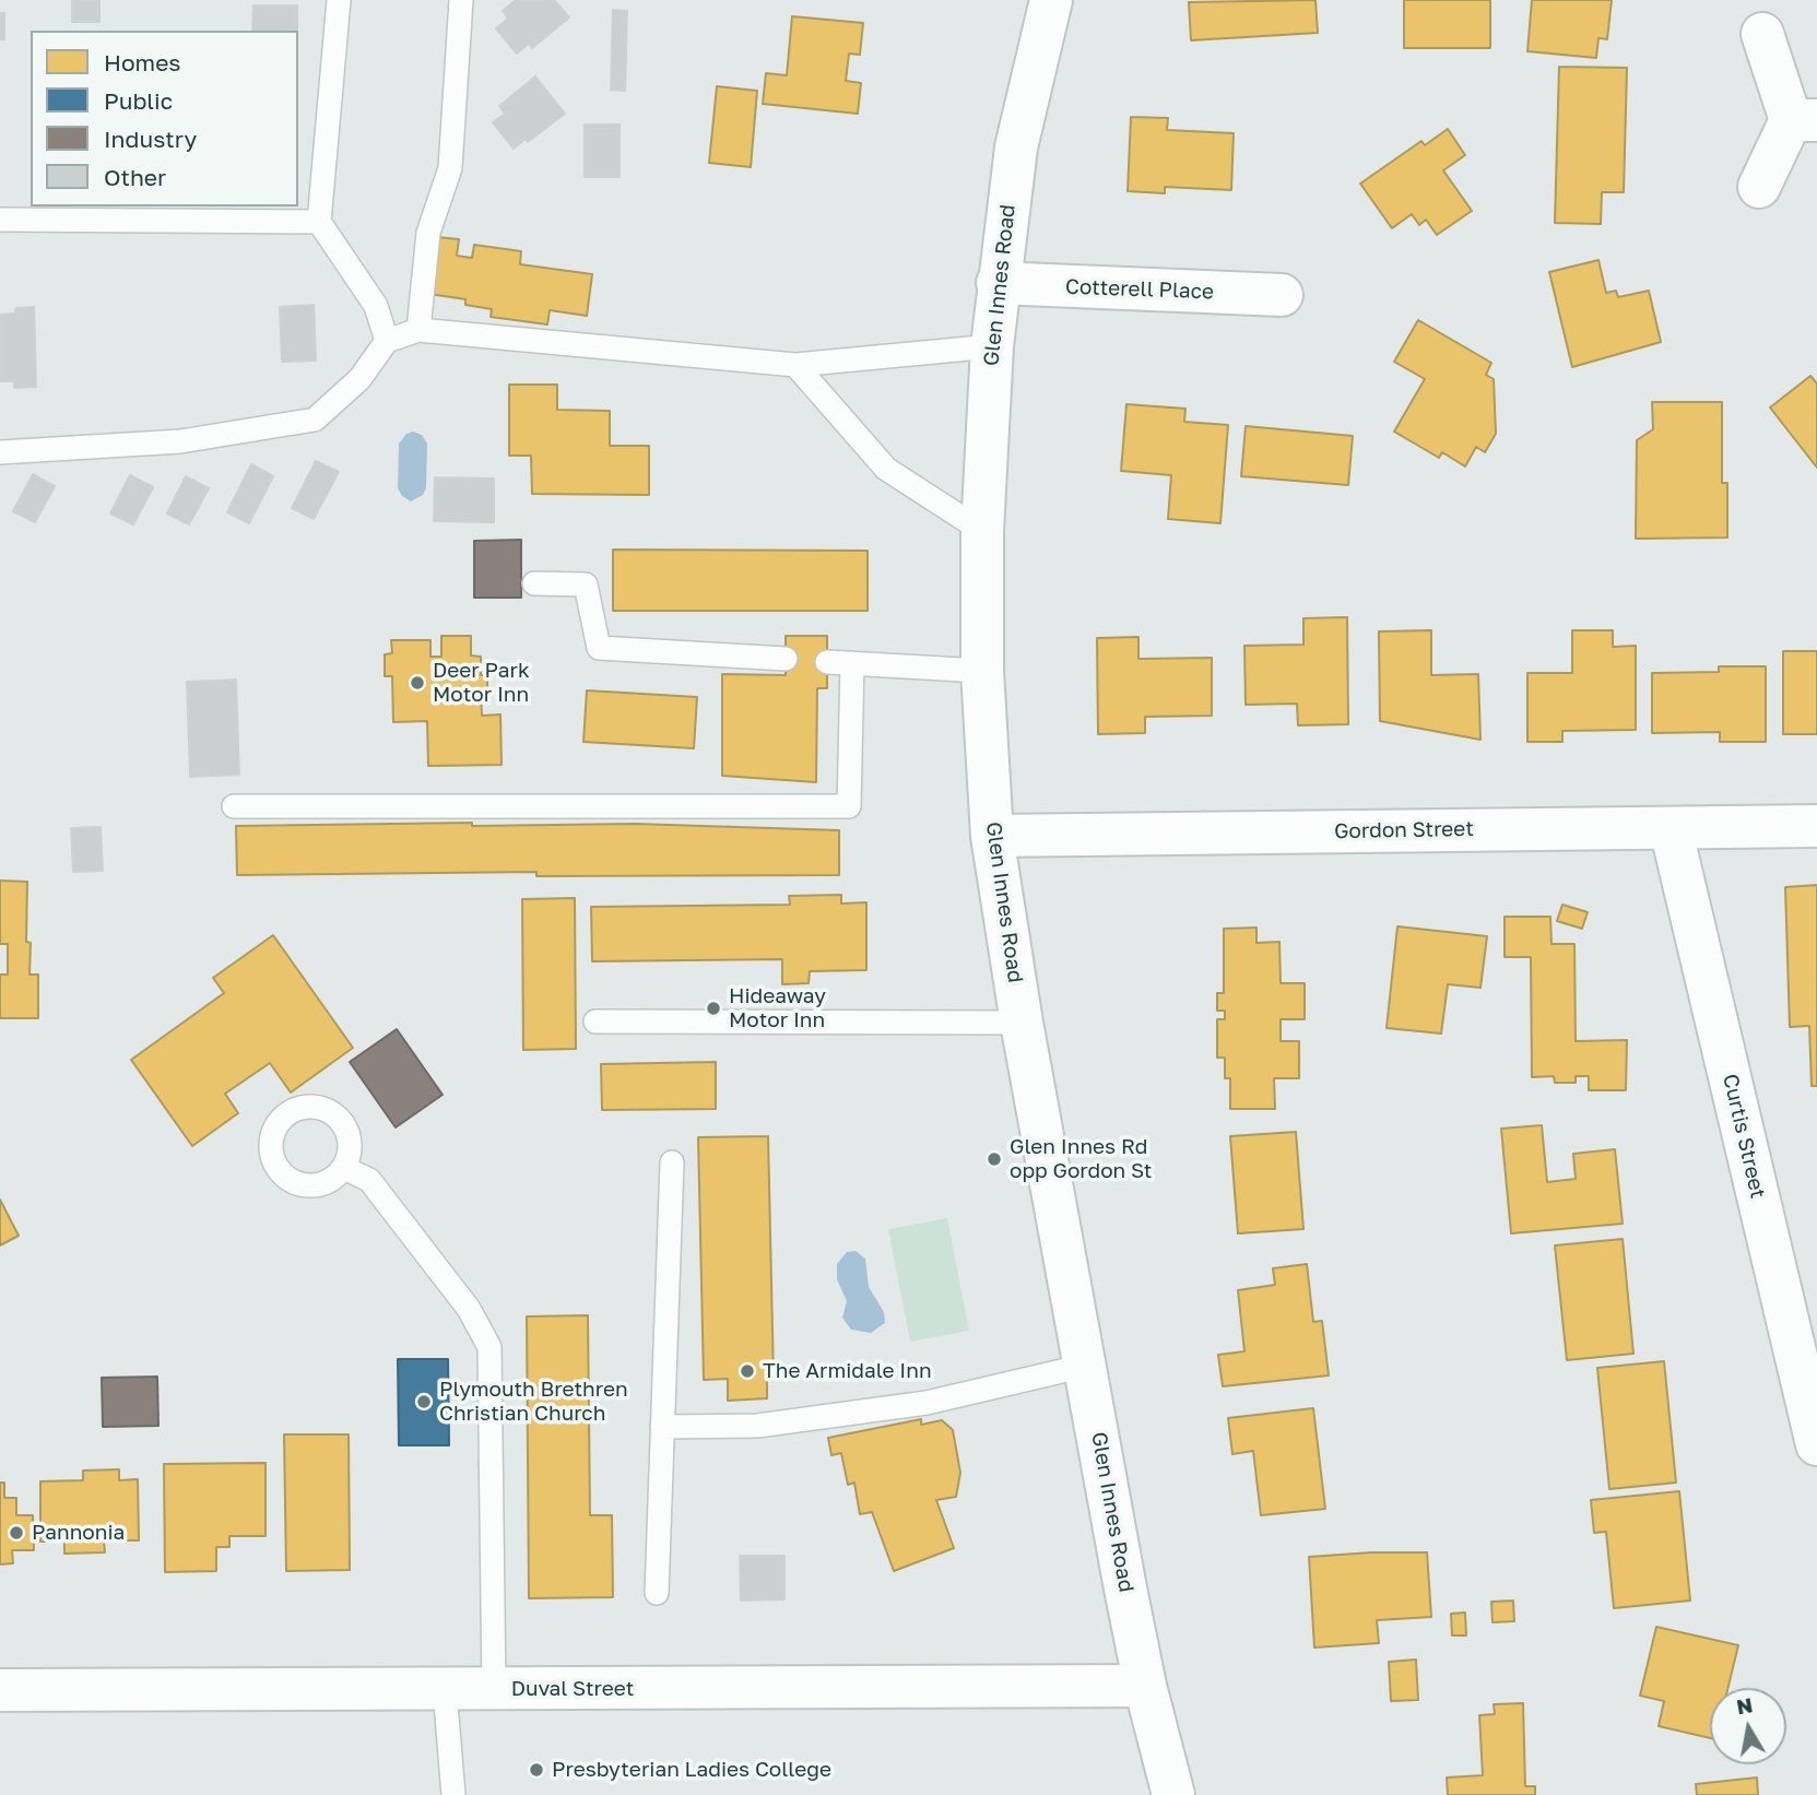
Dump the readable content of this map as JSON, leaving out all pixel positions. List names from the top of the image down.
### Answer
{
  "streets": {
    "street": [
      "Glen Innes Road",
      "Cotterell Place",
      "Gordon Street",
      "Curtis Street",
      "Duval Street"
    ]
  },
  "crossings": [
    ["Glen Innes Road", "Cotterell Place"],
    ["Glen Innes Road", "Gordon Street"],
    ["Glen Innes Road", "Duval Street"],
    ["Gordon Street", "Curtis Street"]
  ],
  "places": [
    "Deer Park Motor Inn",
    "Hideaway Motor Inn",
    "Glen Innes Rd opp Gordon St",
    "The Armidale Inn",
    "Plymouth Brethren Christian Church",
    "Pannonia",
    "Presbyterian Ladies College"
  ],
  "legend": [
    "Homes",
    "Public",
    "Industry",
    "Other"
  ],
  "north": "top"
}
